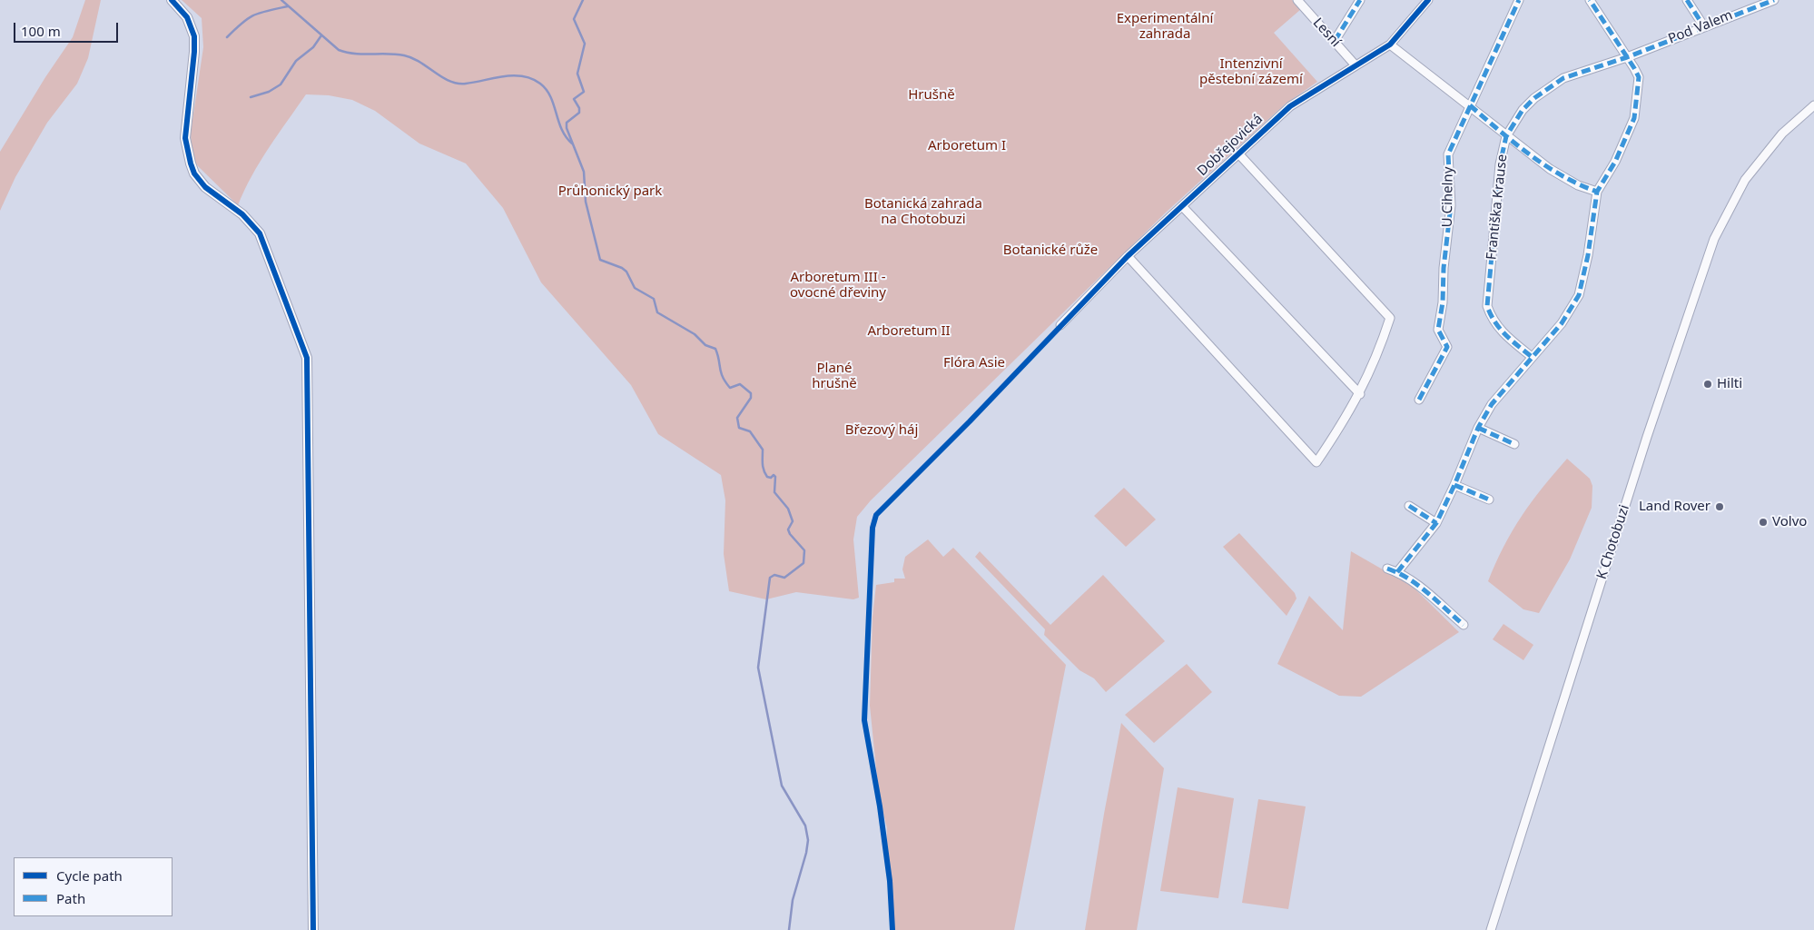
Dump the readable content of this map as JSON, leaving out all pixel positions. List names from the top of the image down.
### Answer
{
  "streets": {
    "street": [
      "Pod Valem",
      "Lesní",
      "Dobřejovická",
      "U Cihelny",
      "Františka Krause",
      "K Chotobuzi"
    ]
  },
  "crossings": [
    ["Pod Valem", "Františka Krause"],
    ["Lesní", "Dobřejovická"]
  ],
  "parks": [
    "Experimentální zahrada",
    "Intenzivní pěstební zázemí",
    "Hrušně",
    "Arboretum I",
    "Průhonický park",
    "Botanická zahrada na Chotobuzi",
    "Botanické růže",
    "Arboretum III - ovocné dřeviny",
    "Arboretum II",
    "Flóra Asie",
    "Plané hrušně",
    "Březový háj"
  ],
  "places": ["Hilti", "Land Rover", "Volvo"],
  "legend": ["Cycle path", "Path"],
  "scale_bar": "100 m"
}
